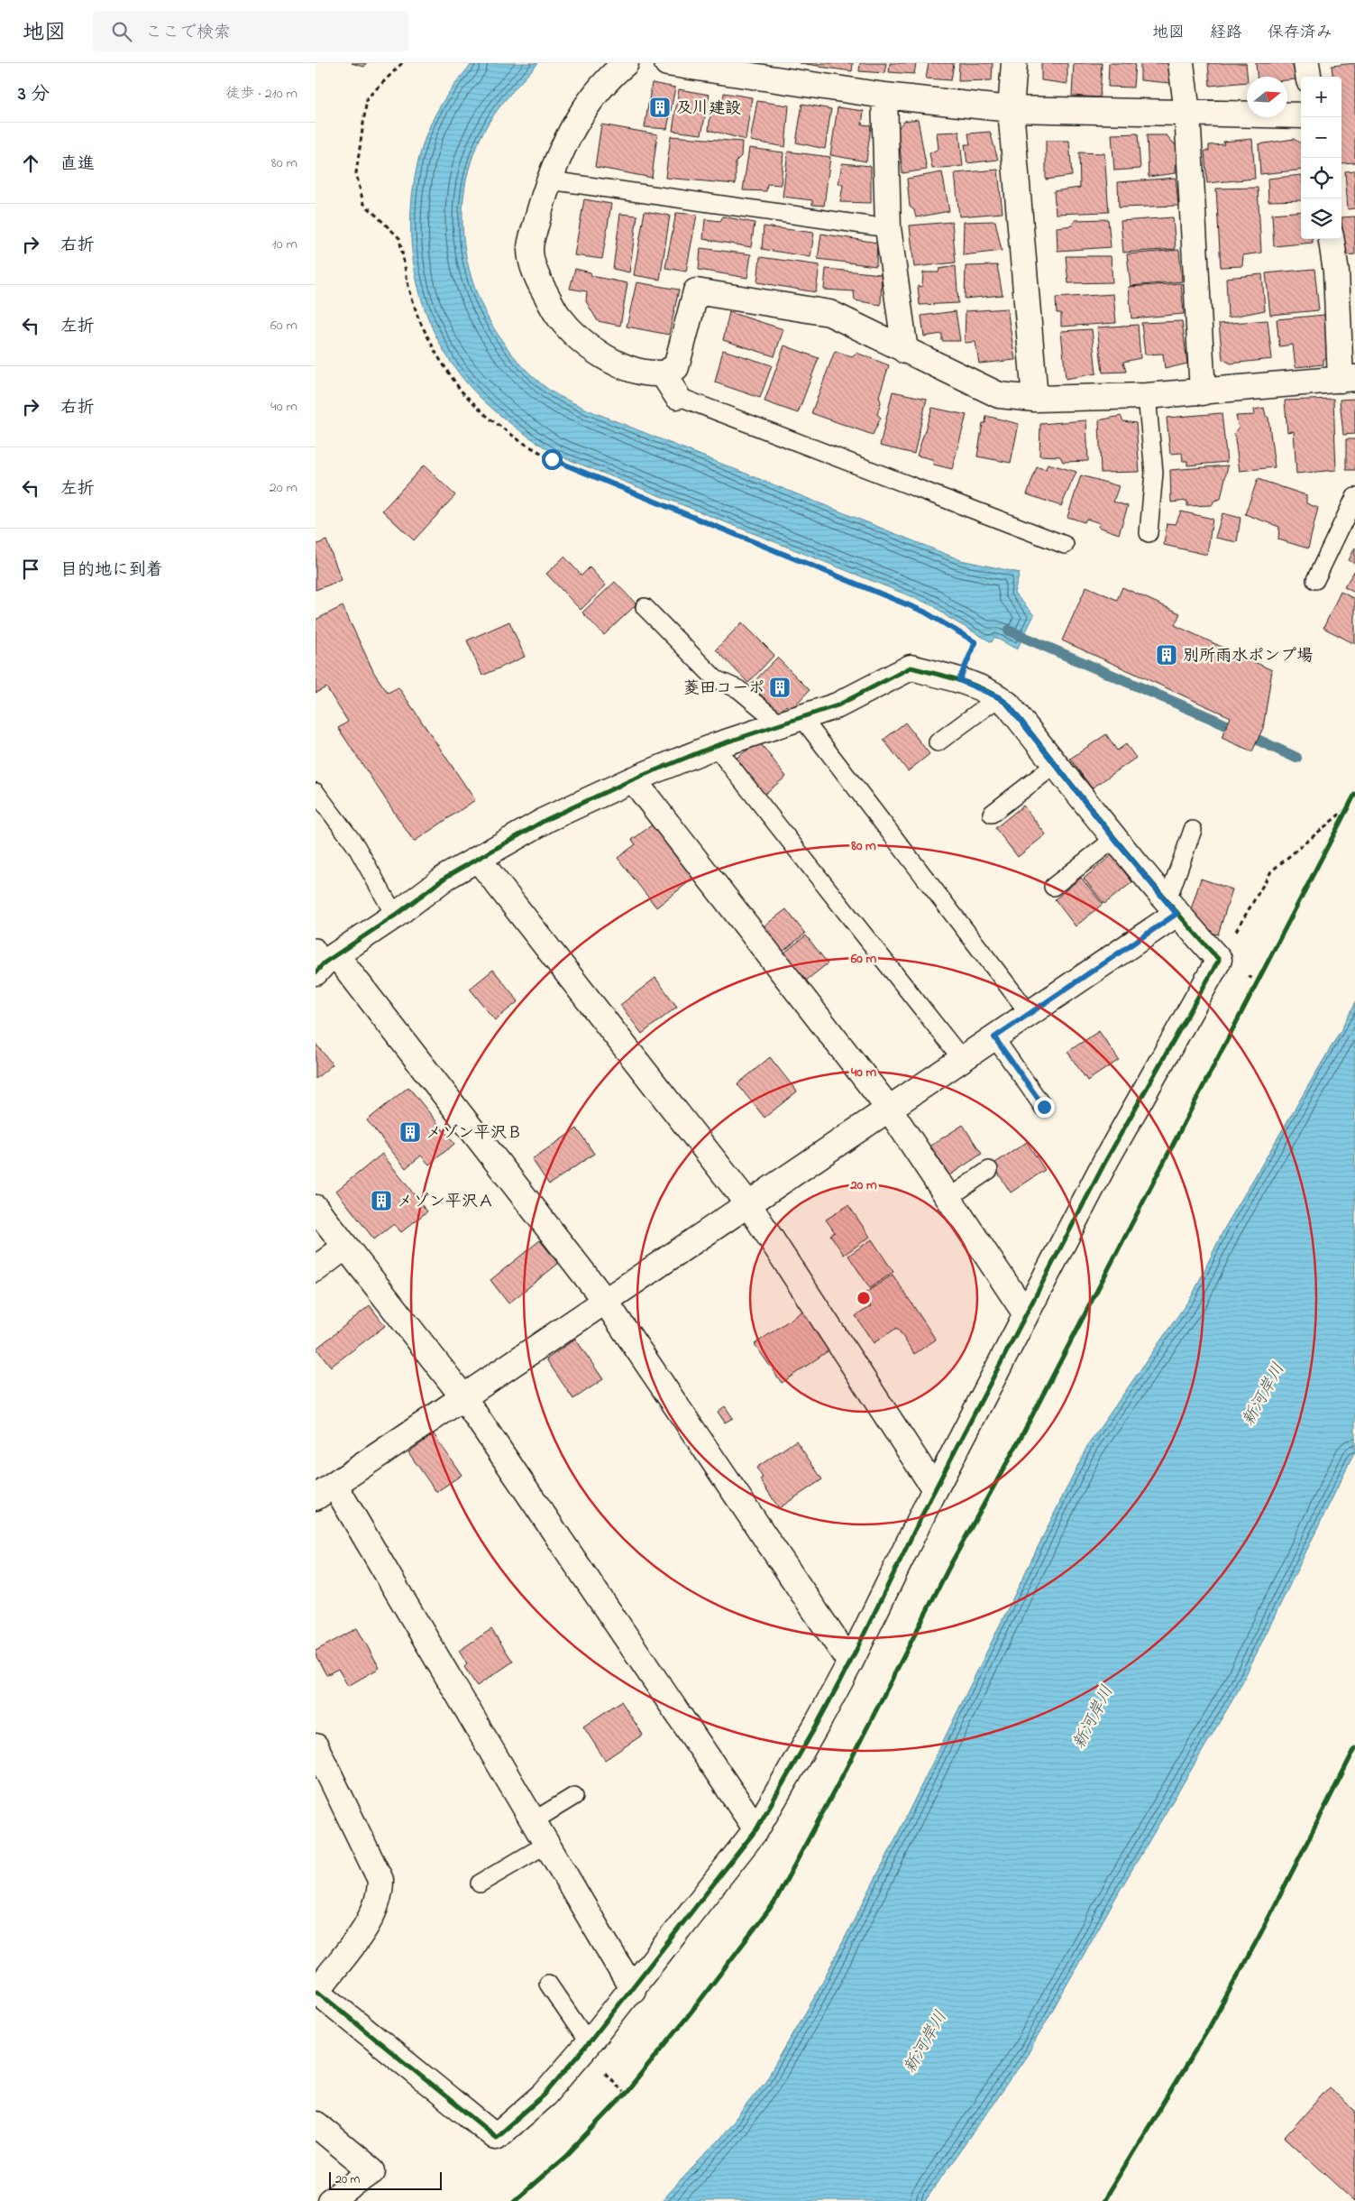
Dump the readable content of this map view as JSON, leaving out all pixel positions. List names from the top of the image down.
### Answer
{
  "water": ["新河岸川"],
  "places": {
    "building": [
      "及川建設",
      "別所雨水ポンプ場",
      "菱田コーポ",
      "メゾン平沢Ｂ",
      "メゾン平沢Ａ"
    ]
  },
  "scale_bar": "20 m",
  "north": "right",
  "page": {
    "header": "地図",
    "search": "ここで検索",
    "nav": ["地図", "経路", "保存済み"],
    "heading": ["3 分", "徒歩 · 210 m"],
    "map_buttons": ["+", "−"],
    "list": [
      ["直進", "80 m"],
      ["右折", "10 m"],
      ["左折", "60 m"],
      ["右折", "40 m"],
      ["左折", "20 m"],
      "目的地に到着"
    ],
    "scale": "20 m"
  },
  "rings": [
    "80 m",
    "60 m",
    "40 m",
    "20 m"
  ]
}
